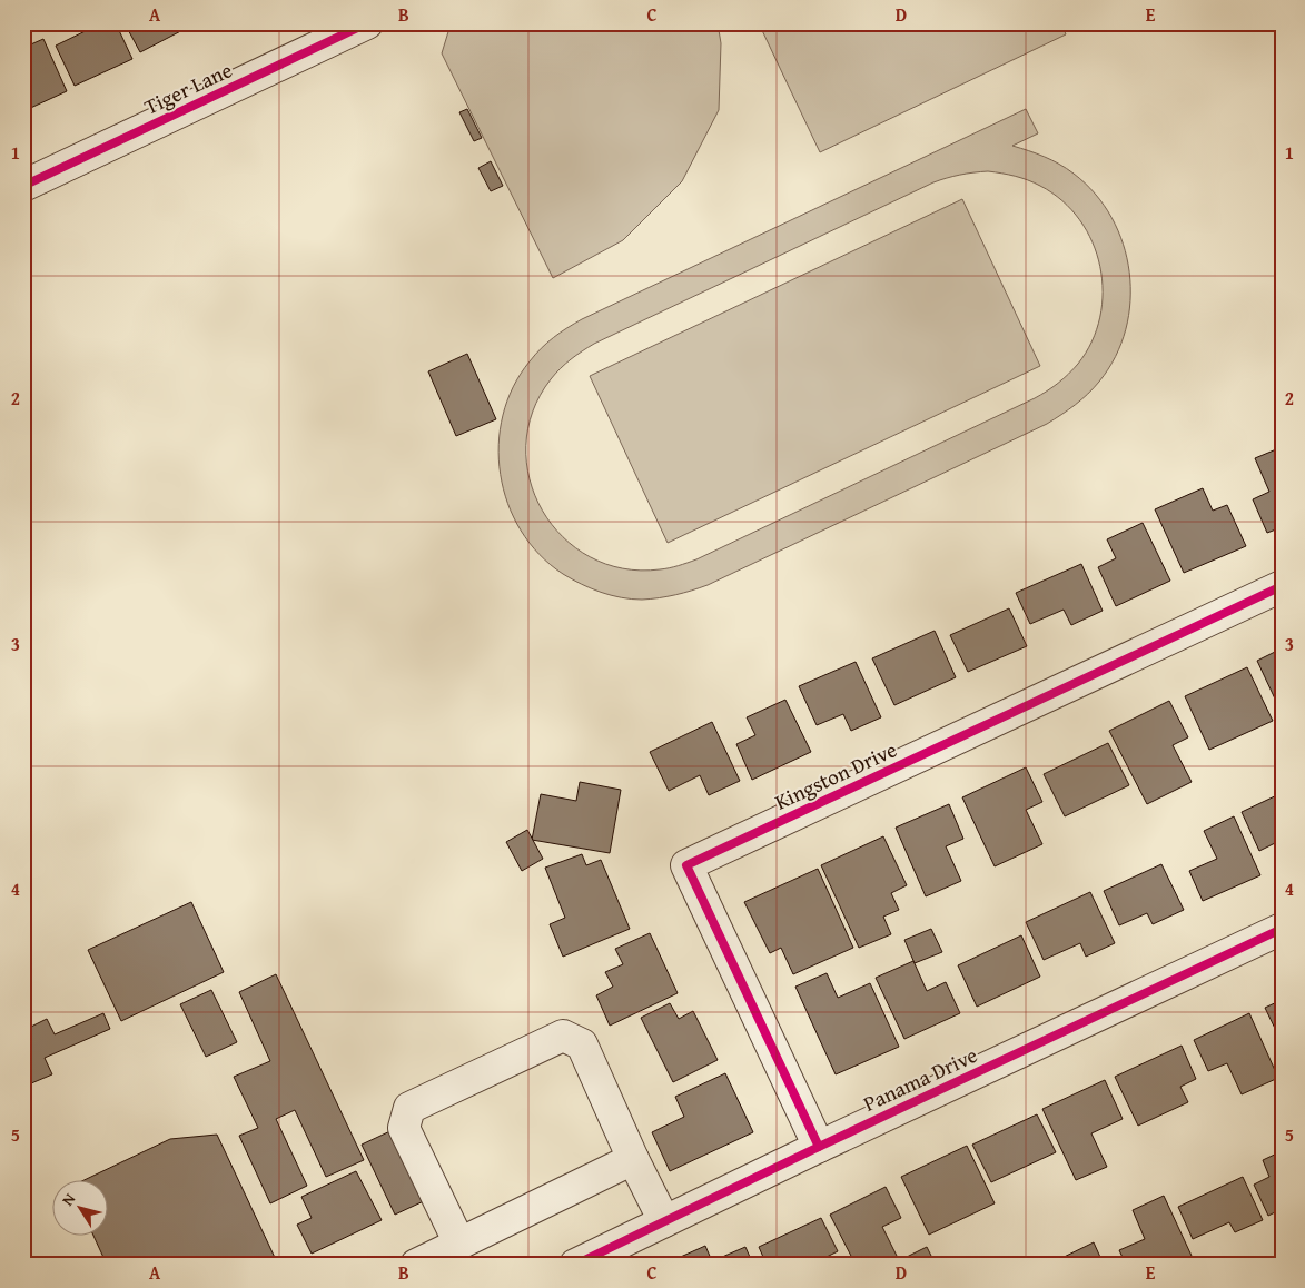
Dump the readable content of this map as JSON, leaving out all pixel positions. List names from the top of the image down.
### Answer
{
  "streets": {
    "street": ["Tiger Lane", "Kingston Drive", "Panama Drive"]
  },
  "crossings": [
    ["Kingston Drive", "Panama Drive"]
  ],
  "north": "top left",
  "grid": {
    "columns": [
      "A",
      "B",
      "C",
      "D",
      "E"
    ],
    "rows": [
      "1",
      "2",
      "3",
      "4",
      "5"
    ]
  }
}
